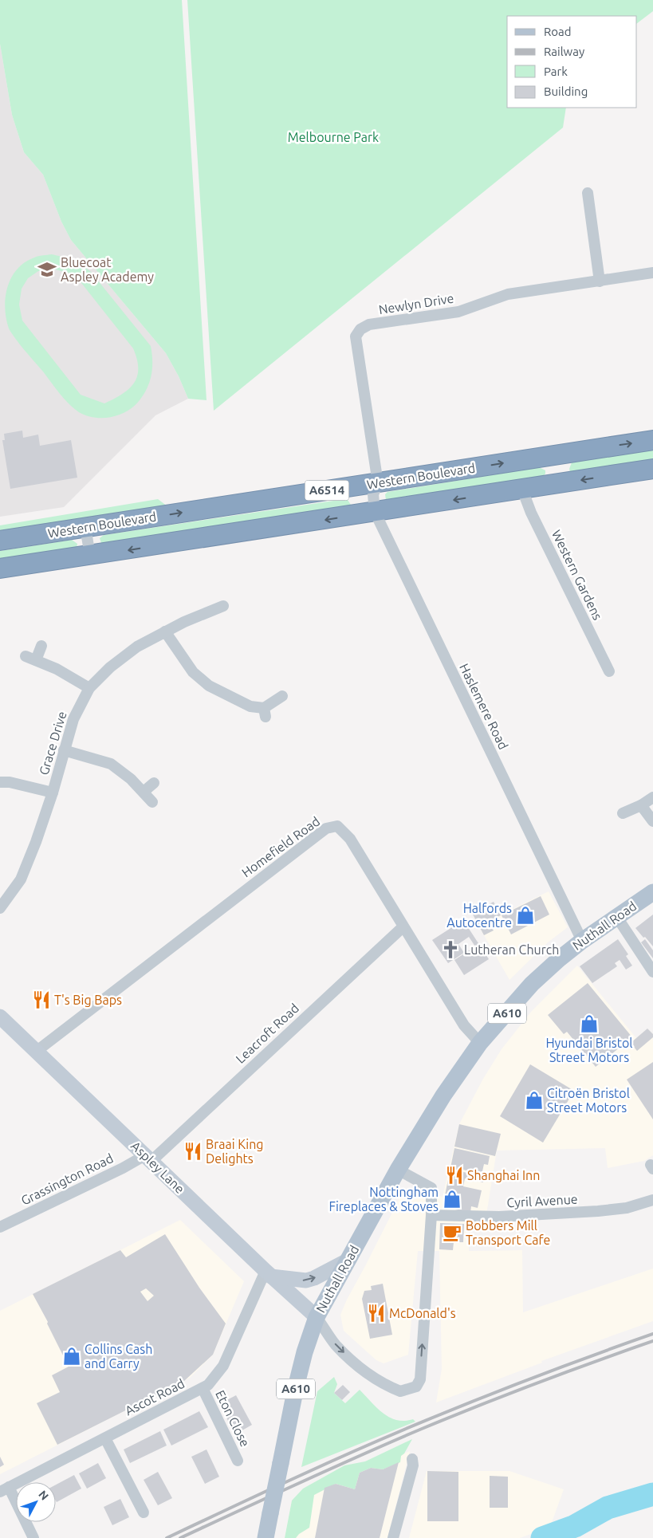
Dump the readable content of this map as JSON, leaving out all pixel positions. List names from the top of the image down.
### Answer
{
  "streets": {
    "highway": ["Western Boulevard", "A6514"],
    "main road": ["Nuthall Road", "A610", "Aspley Lane"],
    "street": [
      "Newlyn Drive",
      "Western Gardens",
      "Haslemere Road",
      "Grace Drive",
      "Homefield Road",
      "Leacroft Road",
      "Grassington Road",
      "Cyril Avenue",
      "Ascot Road",
      "Eton Close"
    ]
  },
  "crossings": [
    ["Newlyn Drive", "Western Boulevard"],
    ["Newlyn Drive", "Haslemere Road"],
    ["Western Boulevard", "Haslemere Road"],
    ["A6514", "Western Gardens"],
    ["A6514", "Haslemere Road"],
    ["Haslemere Road", "Nuthall Road"],
    ["Homefield Road", "Nuthall Road"],
    ["Homefield Road", "Leacroft Road"],
    ["Homefield Road", "Aspley Lane"],
    ["Nuthall Road", "A610"],
    ["Nuthall Road", "Aspley Lane"],
    ["Nuthall Road", "Cyril Avenue"],
    ["A610", "Aspley Lane"],
    ["Leacroft Road", "Aspley Lane"],
    ["Leacroft Road", "Grassington Road"],
    ["Aspley Lane", "Grassington Road"],
    ["Aspley Lane", "Ascot Road"],
    ["Ascot Road", "Eton Close"]
  ],
  "parks": ["Melbourne Park"],
  "places": {
    "school or university": ["Bluecoat Aspley Academy"],
    "shop": [
      "Halfords Autocentre",
      "Hyundai Bristol Street Motors",
      "Citroën Bristol Street Motors",
      "Nottingham Fireplaces & Stoves",
      "Collins Cash and Carry"
    ],
    "church": ["Lutheran Church"],
    "restaurant": [
      "T's Big Baps",
      "Braai King Delights",
      "Shanghai Inn",
      "McDonald's"
    ],
    "cafe": ["Bobbers Mill Transport Cafe"]
  },
  "legend": [
    "Road",
    "Railway",
    "Park",
    "Building"
  ],
  "north": "top right"
}
